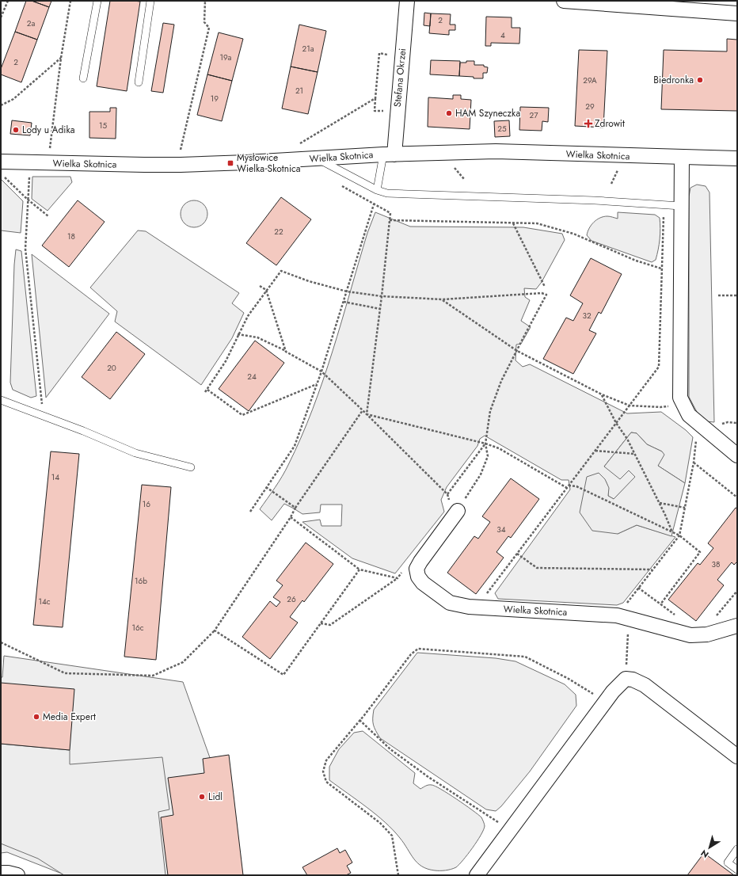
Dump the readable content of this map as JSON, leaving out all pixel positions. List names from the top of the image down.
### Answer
{
  "streets": {
    "street": ["Stefana Okrzei", "Wielka Skotnica"]
  },
  "crossings": [
    ["Stefana Okrzei", "Wielka Skotnica"]
  ],
  "places": {
    "other": [
      "Biedronka",
      "HAM Szyneczka",
      "Lody u Adika",
      "Media Expert",
      "Lidl"
    ],
    "health": ["Zdrowit"],
    "transit": ["Mysłowice Wielka Skotnica"]
  },
  "house_numbers": [
    "2",
    "2a",
    "4",
    "21a",
    "19a",
    "2",
    "29A",
    "21",
    "19",
    "29",
    "27",
    "15",
    "25",
    "22",
    "18",
    "32",
    "20",
    "24",
    "14",
    "16",
    "34",
    "38",
    "16b",
    "26",
    "14c",
    "16c"
  ],
  "north": "bottom left"
}
